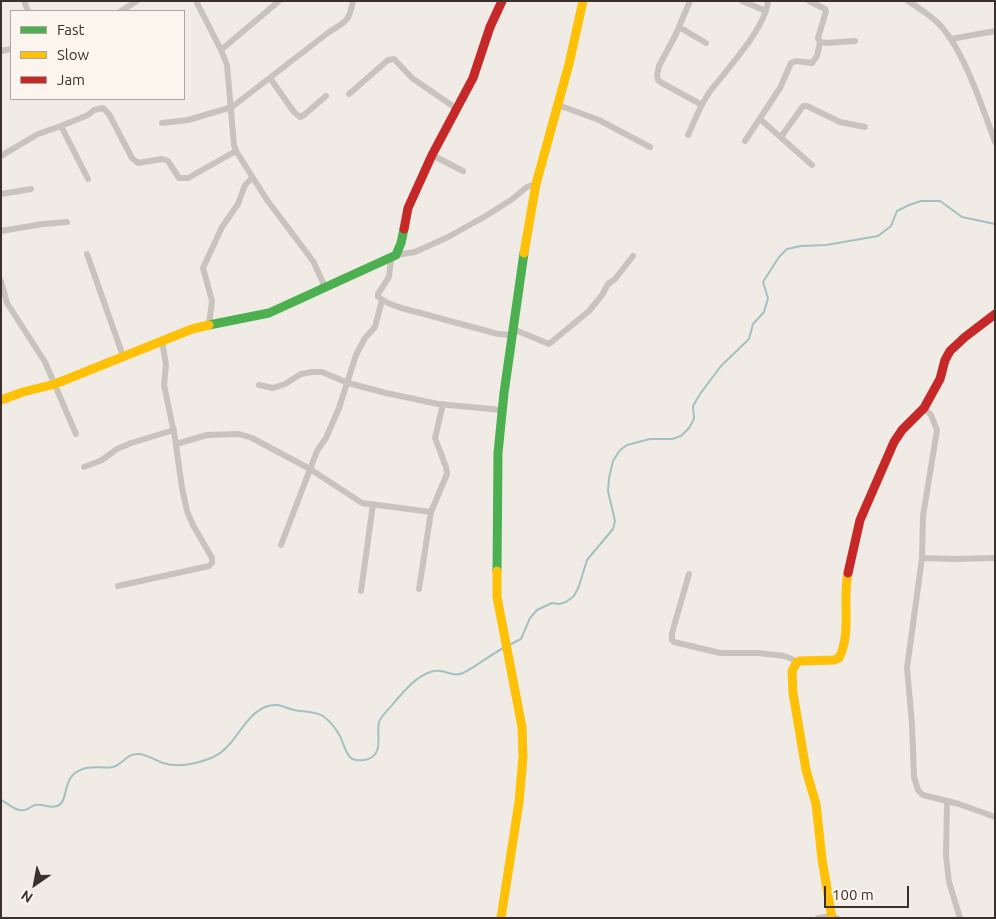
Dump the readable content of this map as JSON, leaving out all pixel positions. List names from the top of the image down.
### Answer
{
  "legend": ["Fast", "Slow", "Jam"],
  "scale_bar": "100 m",
  "north": "bottom left"
}
